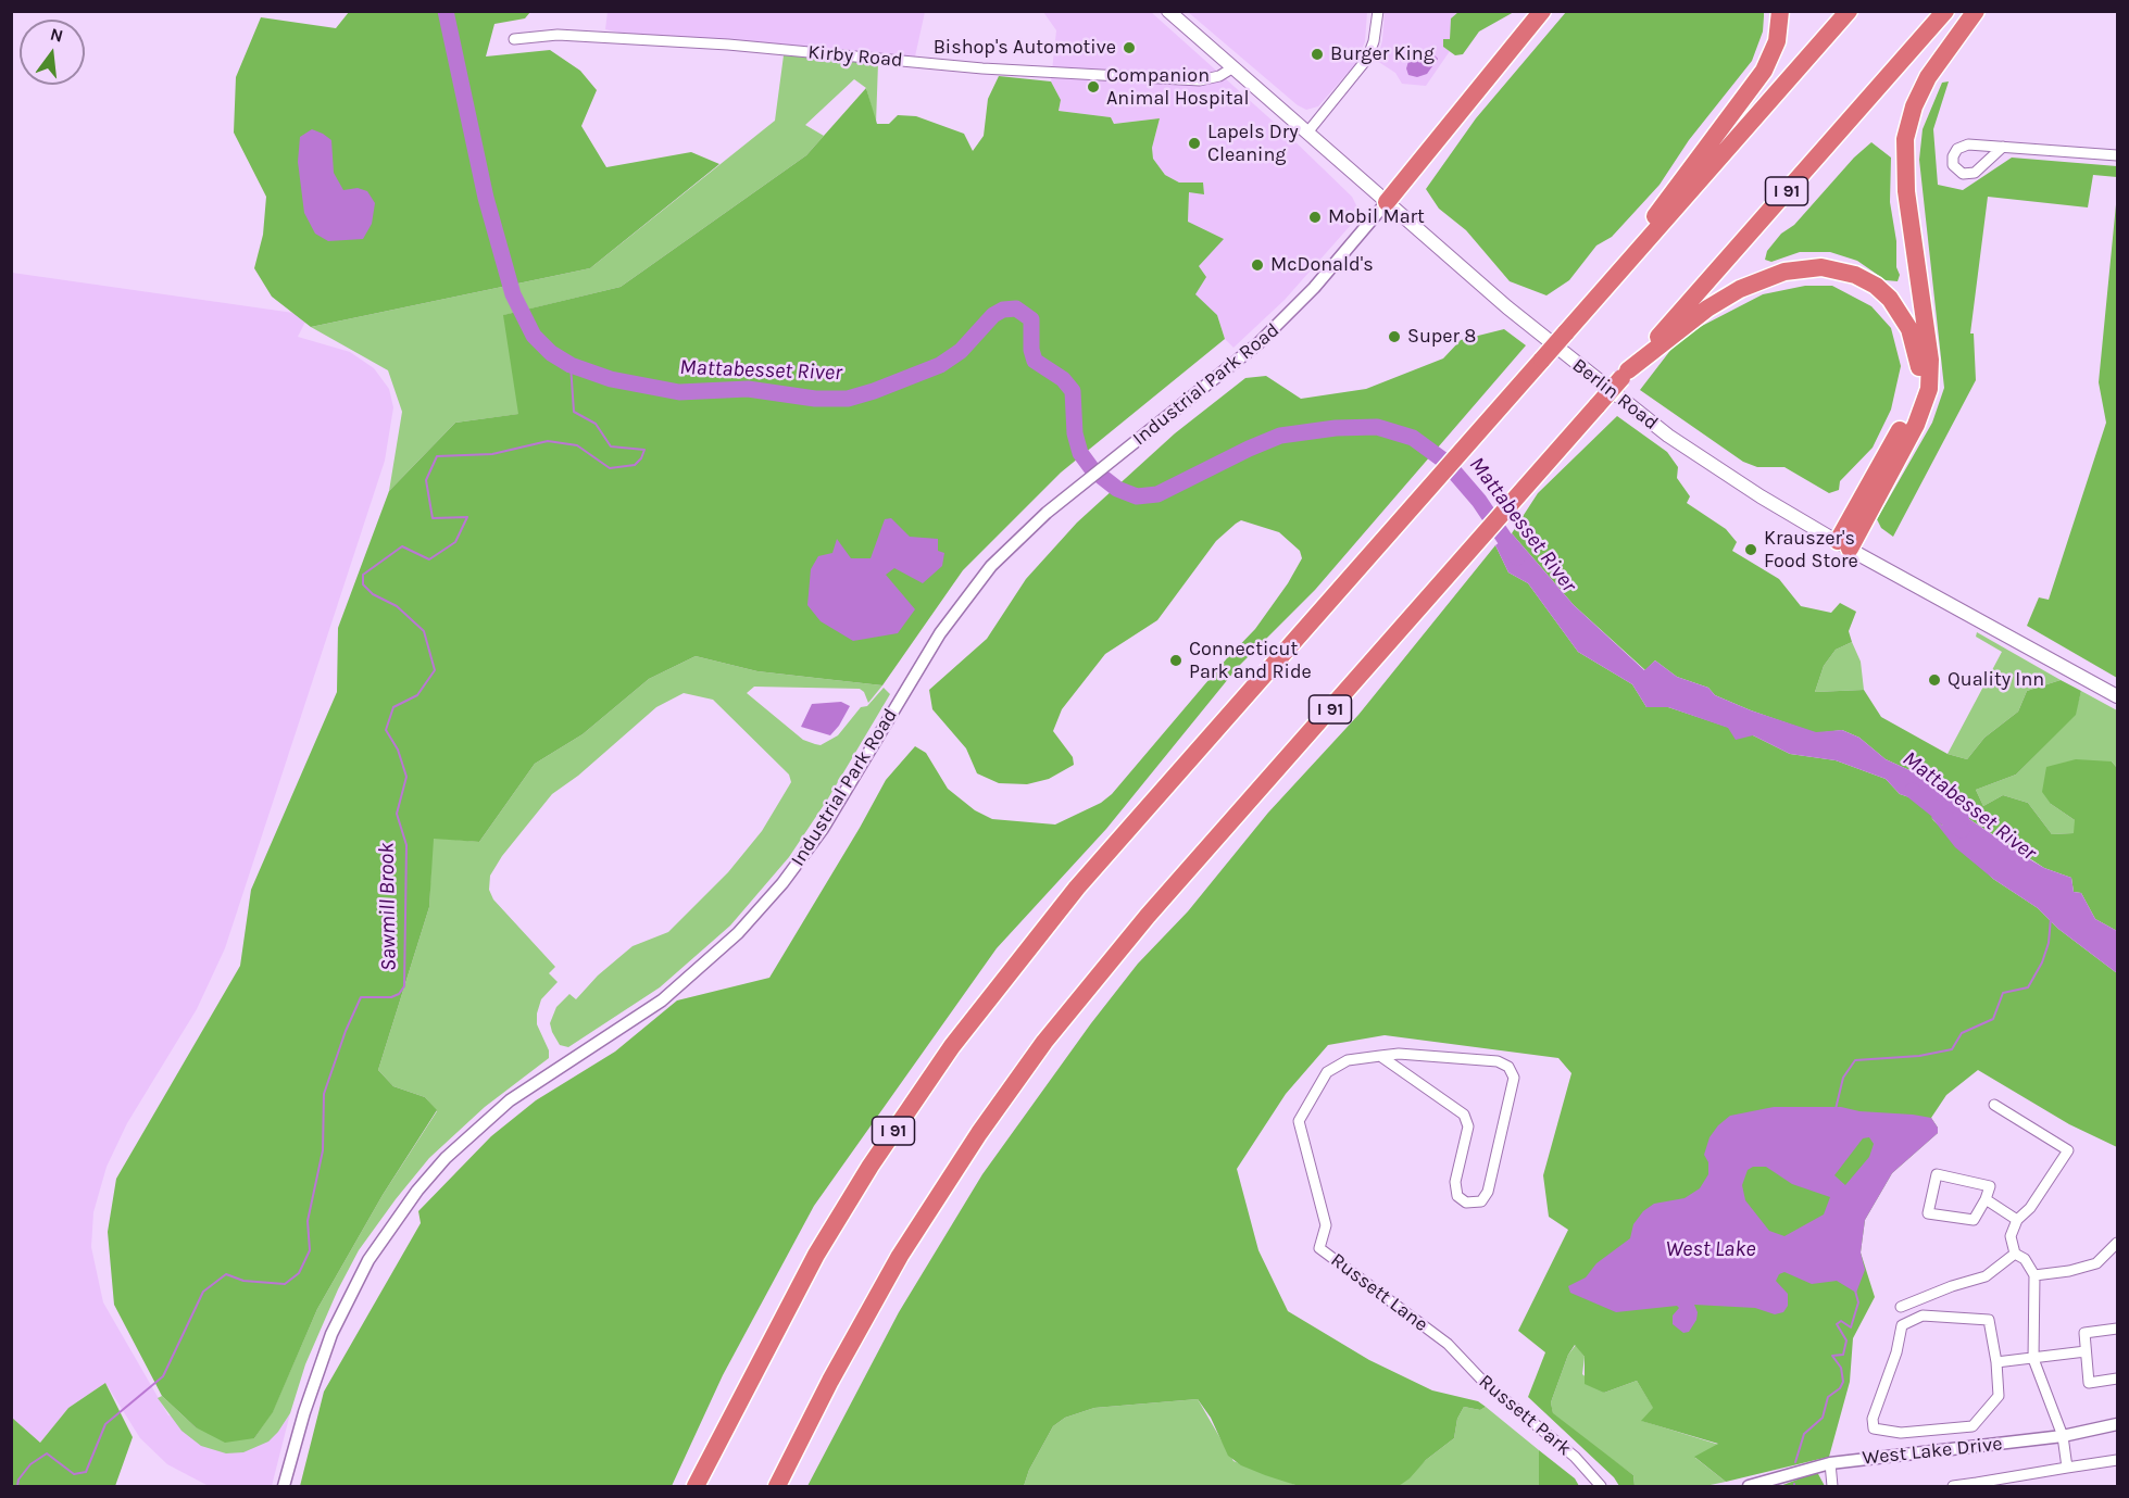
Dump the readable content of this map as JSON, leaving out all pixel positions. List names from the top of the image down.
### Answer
{
  "streets": {
    "highway": ["I 91"],
    "main road": ["Berlin Road"],
    "street": [
      "Kirby Road",
      "Industrial Park Road",
      "Russett Lane",
      "Russett Park",
      "West Lake Drive"
    ]
  },
  "crossings": [
    ["Kirby Road", "Berlin Road"],
    ["Industrial Park Road", "Berlin Road"],
    ["Russett Lane", "Russett Park"]
  ],
  "water": ["Mattabesset River", "Sawmill Brook", "West Lake"],
  "places": [
    "Bishop's Automotive",
    "Burger King",
    "Companion Animal Hospital",
    "Lapels Dry Cleaning",
    "Mobil Mart",
    "McDonald's",
    "Super 8",
    "Krauszer's Food Store",
    "Connecticut Park and Ride",
    "Quality Inn"
  ],
  "north": "top"
}
